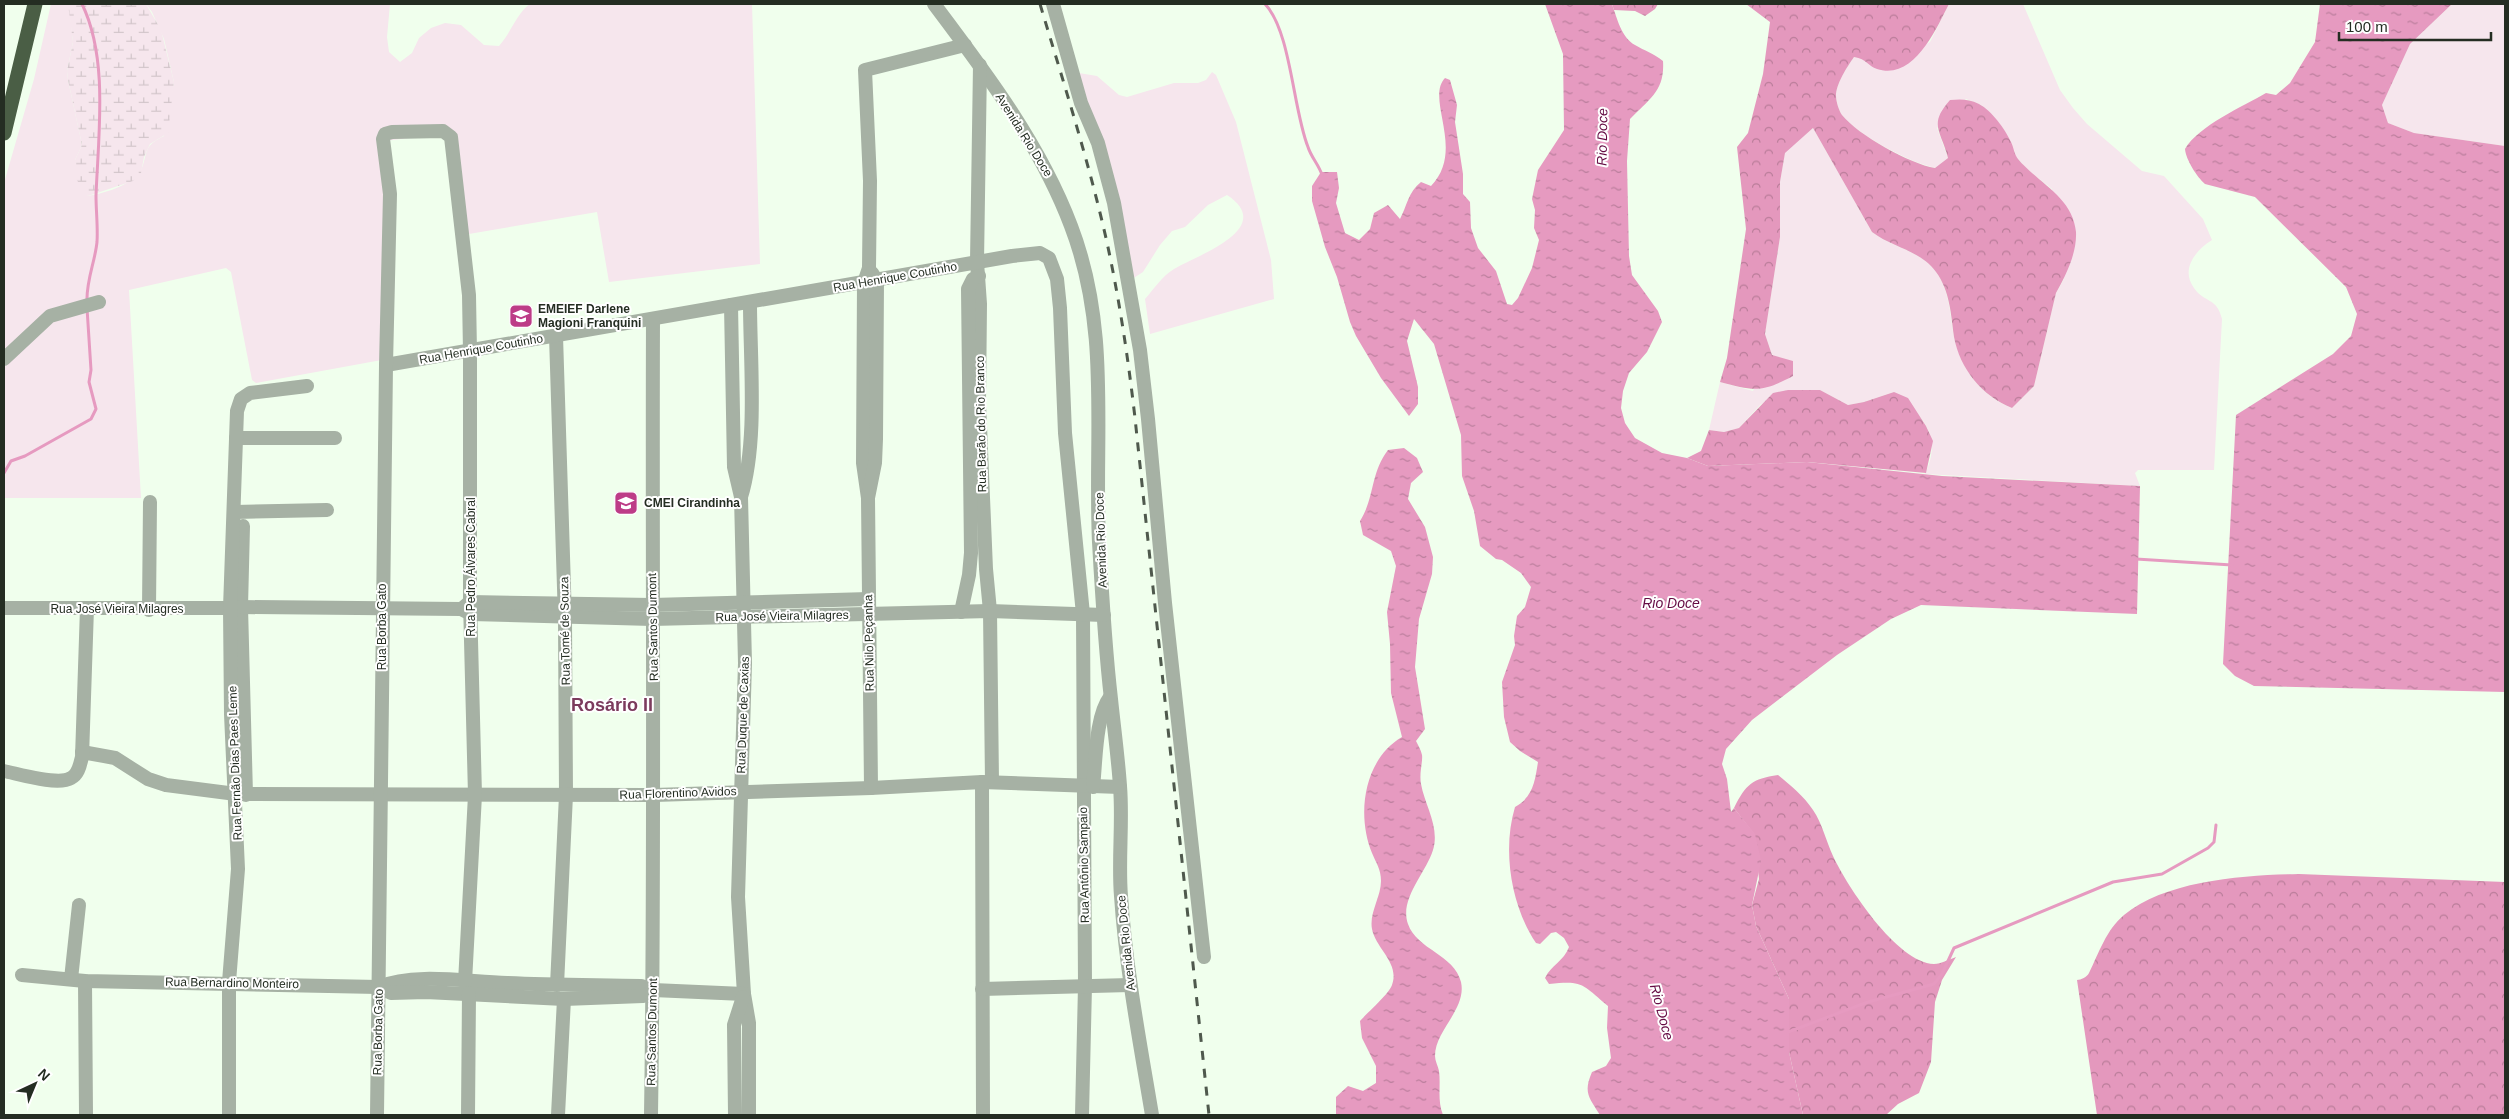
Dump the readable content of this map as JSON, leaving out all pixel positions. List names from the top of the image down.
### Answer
{
  "streets": {
    "street": [
      "Avenida Rio Doce",
      "Rua Henrique Coutinho",
      "Rua Barão do Rio Branco",
      "Rua Pedro Álvares Cabral",
      "Rua José Vieira Milagres",
      "Rua Borba Gato",
      "Rua Santos Dumont",
      "Rua Tomé de Souza",
      "Rua Nilo Peçanha",
      "Rua Duque de Caxias",
      "Rua Fernão Dias Paes Leme",
      "Rua Florentino Avidos",
      "Rua Antônio Sampaio",
      "Rua Bernardino Monteiro"
    ]
  },
  "crossings": [
    ["Avenida Rio Doce", "Rua Barão do Rio Branco"],
    ["Avenida Rio Doce", "Rua José Vieira Milagres"],
    ["Avenida Rio Doce", "Rua Florentino Avidos"],
    ["Rua Henrique Coutinho", "Rua Barão do Rio Branco"],
    ["Rua Henrique Coutinho", "Rua Pedro Álvares Cabral"],
    ["Rua Henrique Coutinho", "Rua José Vieira Milagres"],
    ["Rua Henrique Coutinho", "Rua Borba Gato"],
    ["Rua Henrique Coutinho", "Rua Santos Dumont"],
    ["Rua Henrique Coutinho", "Rua Tomé de Souza"],
    ["Rua Henrique Coutinho", "Rua Nilo Peçanha"],
    ["Rua Henrique Coutinho", "Rua Duque de Caxias"],
    ["Rua Henrique Coutinho", "Rua Antônio Sampaio"],
    ["Rua Barão do Rio Branco", "Rua José Vieira Milagres"],
    ["Rua Barão do Rio Branco", "Rua Florentino Avidos"],
    ["Rua Pedro Álvares Cabral", "Rua José Vieira Milagres"],
    ["Rua Pedro Álvares Cabral", "Rua Borba Gato"],
    ["Rua Pedro Álvares Cabral", "Rua Florentino Avidos"],
    ["Rua Pedro Álvares Cabral", "Rua Bernardino Monteiro"],
    ["Rua José Vieira Milagres", "Rua Borba Gato"],
    ["Rua José Vieira Milagres", "Rua Santos Dumont"],
    ["Rua José Vieira Milagres", "Rua Tomé de Souza"],
    ["Rua José Vieira Milagres", "Rua Nilo Peçanha"],
    ["Rua José Vieira Milagres", "Rua Duque de Caxias"],
    ["Rua José Vieira Milagres", "Rua Fernão Dias Paes Leme"],
    ["Rua José Vieira Milagres", "Rua Antônio Sampaio"],
    ["Rua Borba Gato", "Rua Florentino Avidos"],
    ["Rua Borba Gato", "Rua Bernardino Monteiro"],
    ["Rua Santos Dumont", "Rua Florentino Avidos"],
    ["Rua Santos Dumont", "Rua Bernardino Monteiro"],
    ["Rua Tomé de Souza", "Rua Florentino Avidos"],
    ["Rua Tomé de Souza", "Rua Bernardino Monteiro"],
    ["Rua Nilo Peçanha", "Rua Florentino Avidos"],
    ["Rua Duque de Caxias", "Rua Florentino Avidos"],
    ["Rua Duque de Caxias", "Rua Bernardino Monteiro"],
    ["Rua Fernão Dias Paes Leme", "Rua Florentino Avidos"],
    ["Rua Fernão Dias Paes Leme", "Rua Bernardino Monteiro"],
    ["Rua Florentino Avidos", "Rua Antônio Sampaio"]
  ],
  "districts": ["Rosário II"],
  "water": ["Rio Doce"],
  "places": {
    "school or university": ["EMEIEF Darlene Magioni Franquini", "CMEI Cirandinha"]
  },
  "scale_bar": "100 m",
  "north": "top right"
}
